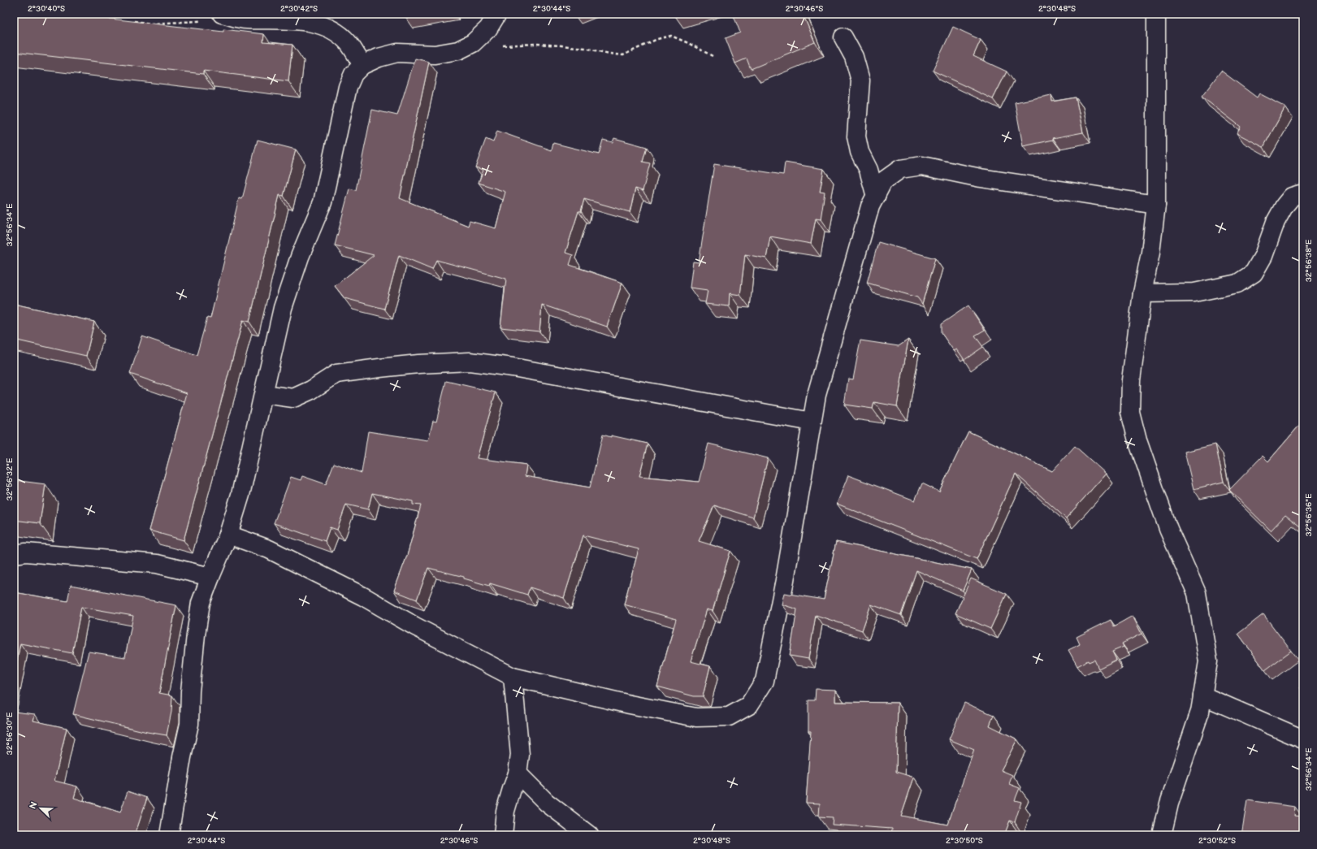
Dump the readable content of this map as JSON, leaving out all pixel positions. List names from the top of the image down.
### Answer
{
  "north": "top left",
  "coordinates": [
    "2°30'40\"S",
    "2°30'42\"S",
    "2°30'44\"S",
    "2°30'46\"S",
    "2°30'48\"S",
    "32°56'34\"E",
    "32°56'38\"E",
    "32°56'32\"E",
    "32°56'36\"E",
    "32°56'30\"E",
    "2°30'50\"S",
    "2°30'52\"S"
  ]
}
